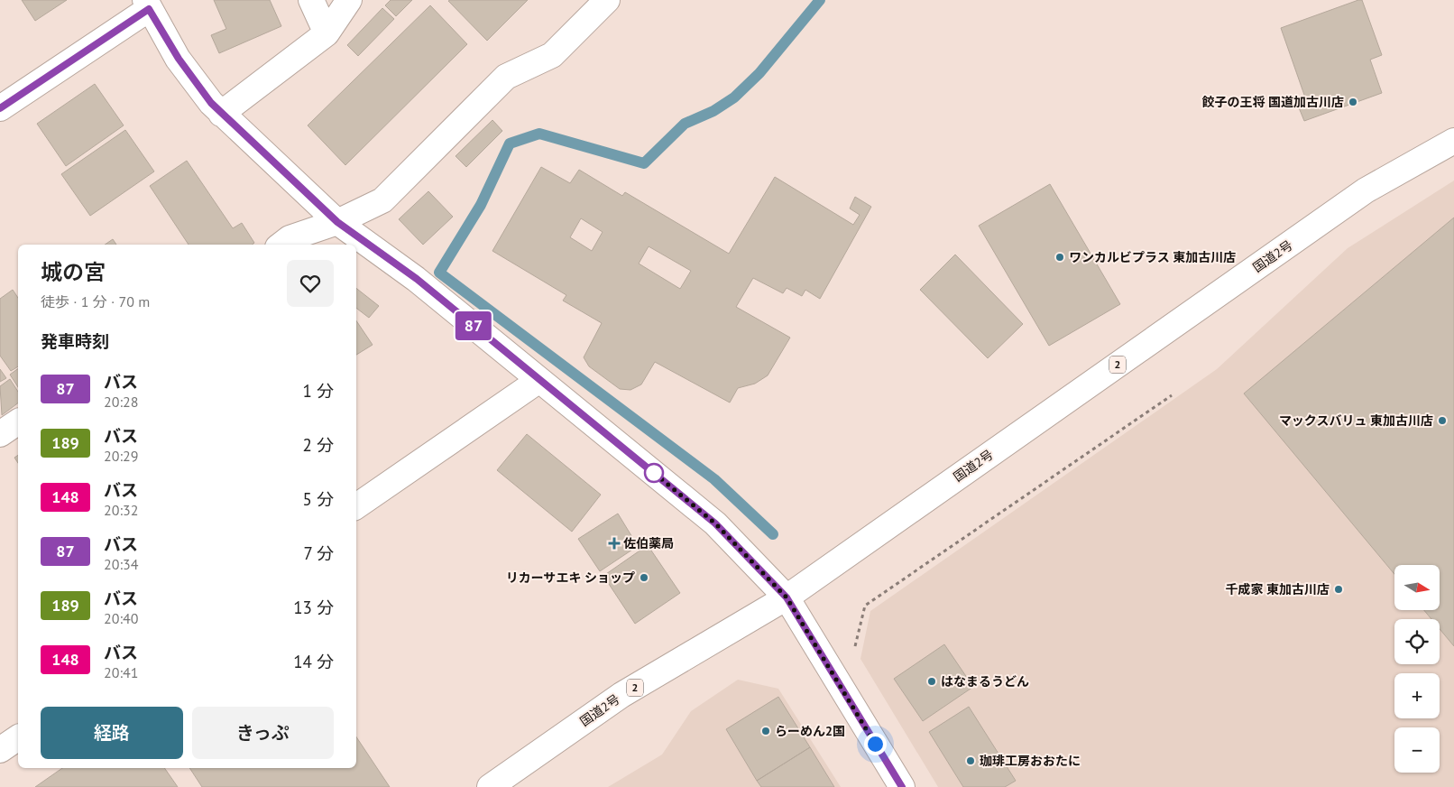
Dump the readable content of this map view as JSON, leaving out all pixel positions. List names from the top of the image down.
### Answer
{
  "streets": {
    "main road": ["国道2号", "2"]
  },
  "places": {
    "other": [
      "餃子の王将 国道加古川店",
      "ワンカルビプラス 東加古川店",
      "マックスバリュ 東加古川店",
      "リカーサエキ ショップ",
      "千成家 東加古川店",
      "はなまるうどん",
      "らーめん2国",
      "珈琲工房おおたに"
    ],
    "health": ["佐伯薬局"]
  },
  "lines": ["bus line 87"],
  "north": "right",
  "page": {
    "on_map": "87",
    "heading": [
      ["城の宮", "徒歩 · 1 分 · 70 m"],
      "発車時刻"
    ],
    "list": [
      {
        "mark": "87",
        "name": "バス",
        "note": "20:28",
        "value": "1 分"
      },
      {
        "mark": "189",
        "name": "バス",
        "note": "20:29",
        "value": "2 分"
      },
      {
        "mark": "148",
        "name": "バス",
        "note": "20:32",
        "value": "5 分"
      },
      {
        "mark": "87",
        "name": "バス",
        "note": "20:34",
        "value": "7 分"
      },
      {
        "mark": "189",
        "name": "バス",
        "note": "20:40",
        "value": "13 分"
      },
      {
        "mark": "148",
        "name": "バス",
        "note": "20:41",
        "value": "14 分"
      }
    ],
    "map_buttons": ["+", "−"],
    "buttons": ["経路", "きっぷ"]
  }
}
